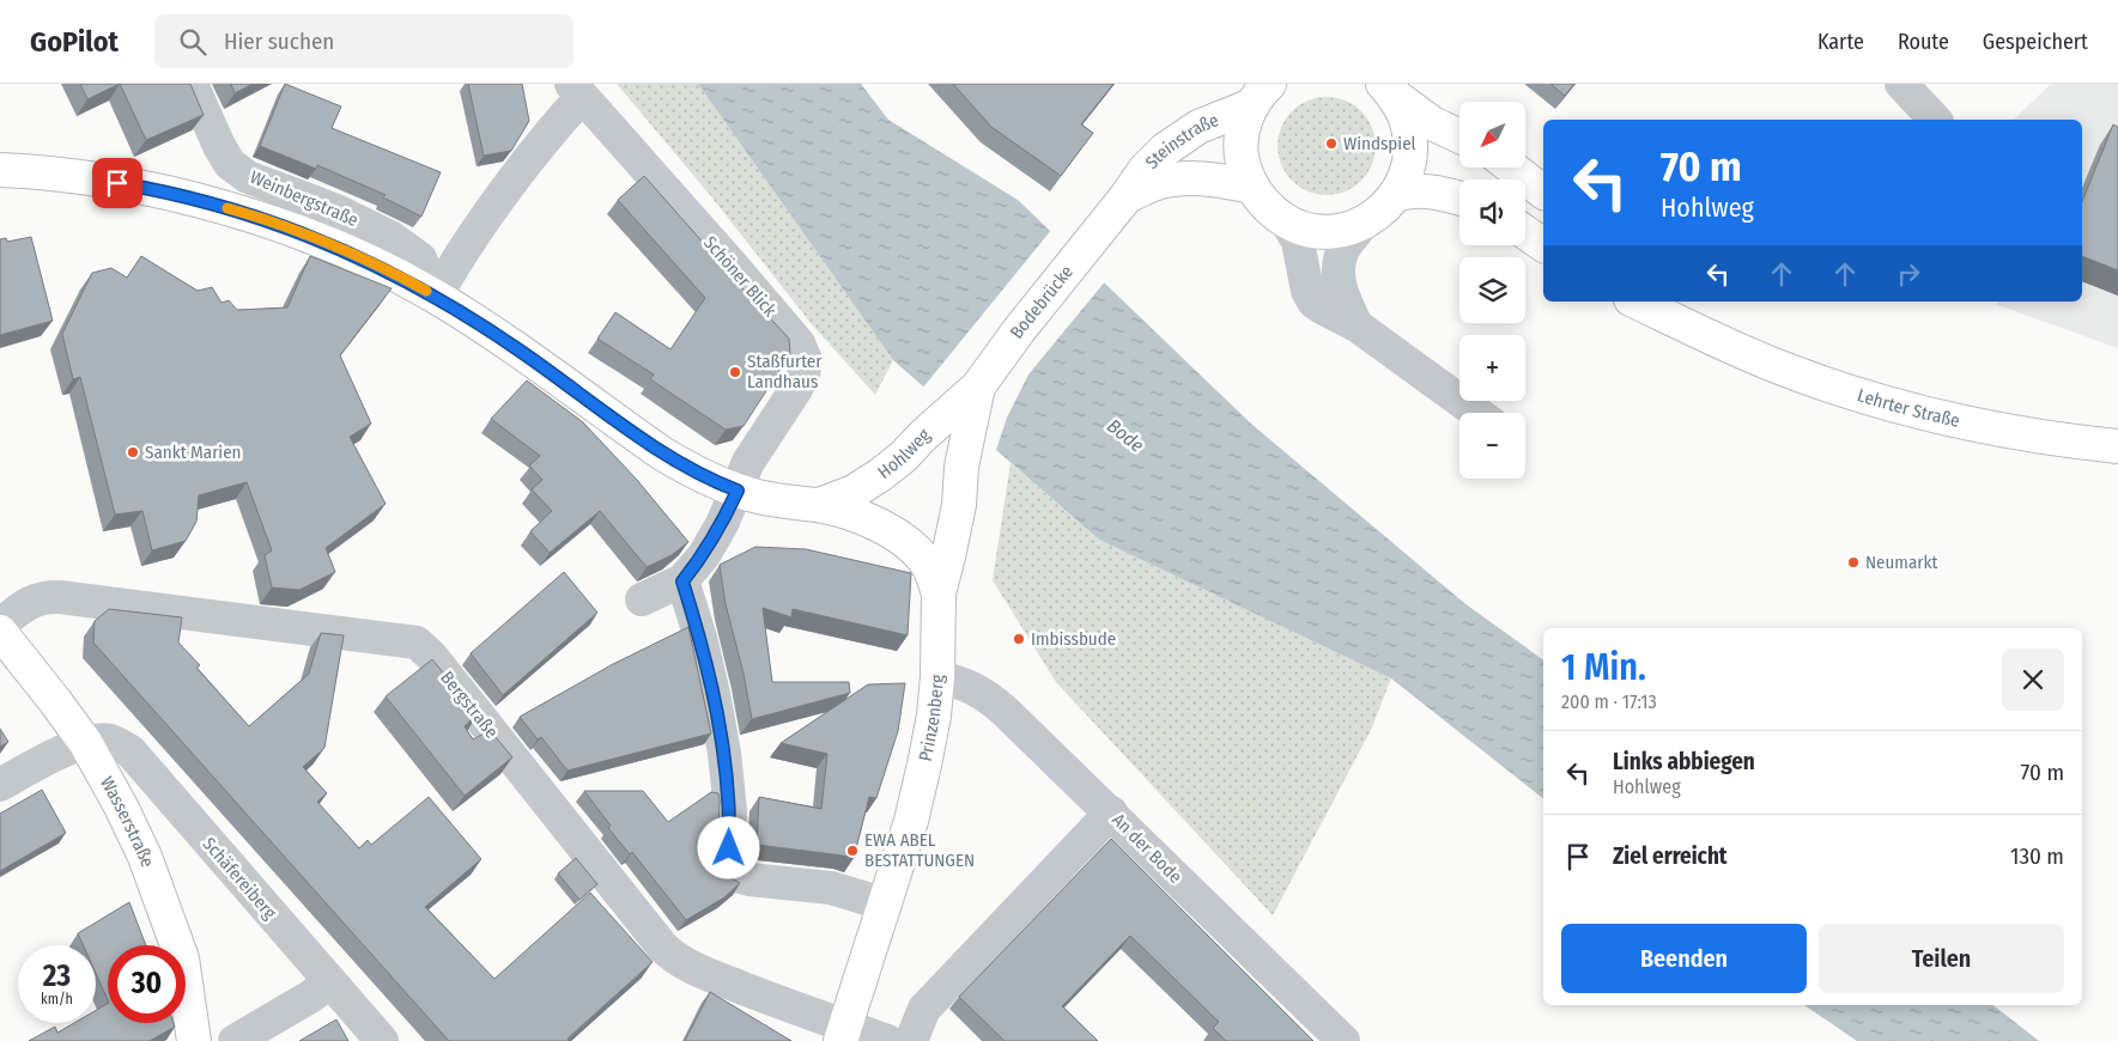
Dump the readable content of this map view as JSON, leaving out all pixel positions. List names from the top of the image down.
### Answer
{
  "streets": {
    "main road": [
      "Steinstraße",
      "Bodebrücke",
      "Lehrter Straße",
      "Hohlweg",
      "Prinzenberg",
      "Wasserstraße"
    ],
    "street": [
      "Weinbergstraße",
      "Schöner Blick",
      "Bergstraße",
      "An der Bode",
      "Schäfereiberg"
    ]
  },
  "crossings": [
    ["Steinstraße", "Bodebrücke"],
    ["Weinbergstraße", "Hohlweg"],
    ["Schöner Blick", "Hohlweg"],
    ["Bodebrücke", "Hohlweg"],
    ["Bodebrücke", "Prinzenberg"],
    ["Hohlweg", "Prinzenberg"],
    ["Bergstraße", "Prinzenberg"],
    ["Prinzenberg", "An der Bode"],
    ["Wasserstraße", "Schäfereiberg"]
  ],
  "water": ["Bode"],
  "places": [
    "Windspiel",
    "Staßfurter Landhaus",
    "Sankt Marien",
    "Neumarkt",
    "Imbissbude",
    "EWA ABEL BESTATTUNGEN"
  ],
  "north": "bottom left",
  "page": {
    "header": "GoPilot",
    "search": "Hier suchen",
    "nav": ["Karte", "Route", "Gespeichert"],
    "map_buttons": ["+", "−"],
    "turn": ["70 m", "Hohlweg"],
    "heading": ["1 Min.", "200 m · 17:13"],
    "list": [
      {
        "name": "Links abbiegen",
        "note": "Hohlweg",
        "value": "70 m"
      },
      {
        "name": "Ziel erreicht",
        "value": "130 m"
      }
    ],
    "buttons": ["Beenden", "Teilen"],
    "speed": "23 km/h",
    "limit": "30"
  }
}
